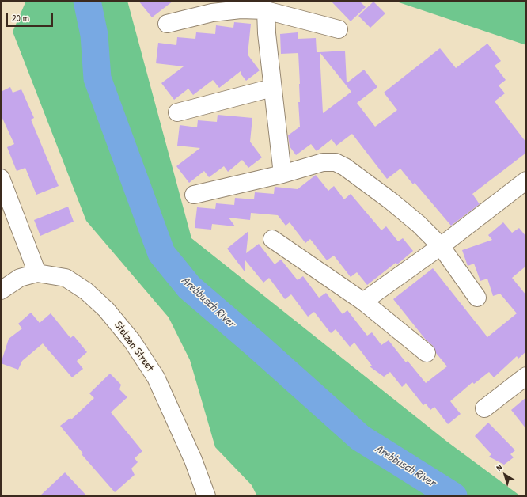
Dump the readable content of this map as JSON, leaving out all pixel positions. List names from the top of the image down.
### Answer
{
  "streets": {
    "street": ["Stelzen Street"]
  },
  "water": ["Arebbusch River"],
  "scale_bar": "20 m",
  "north": "top left"
}
